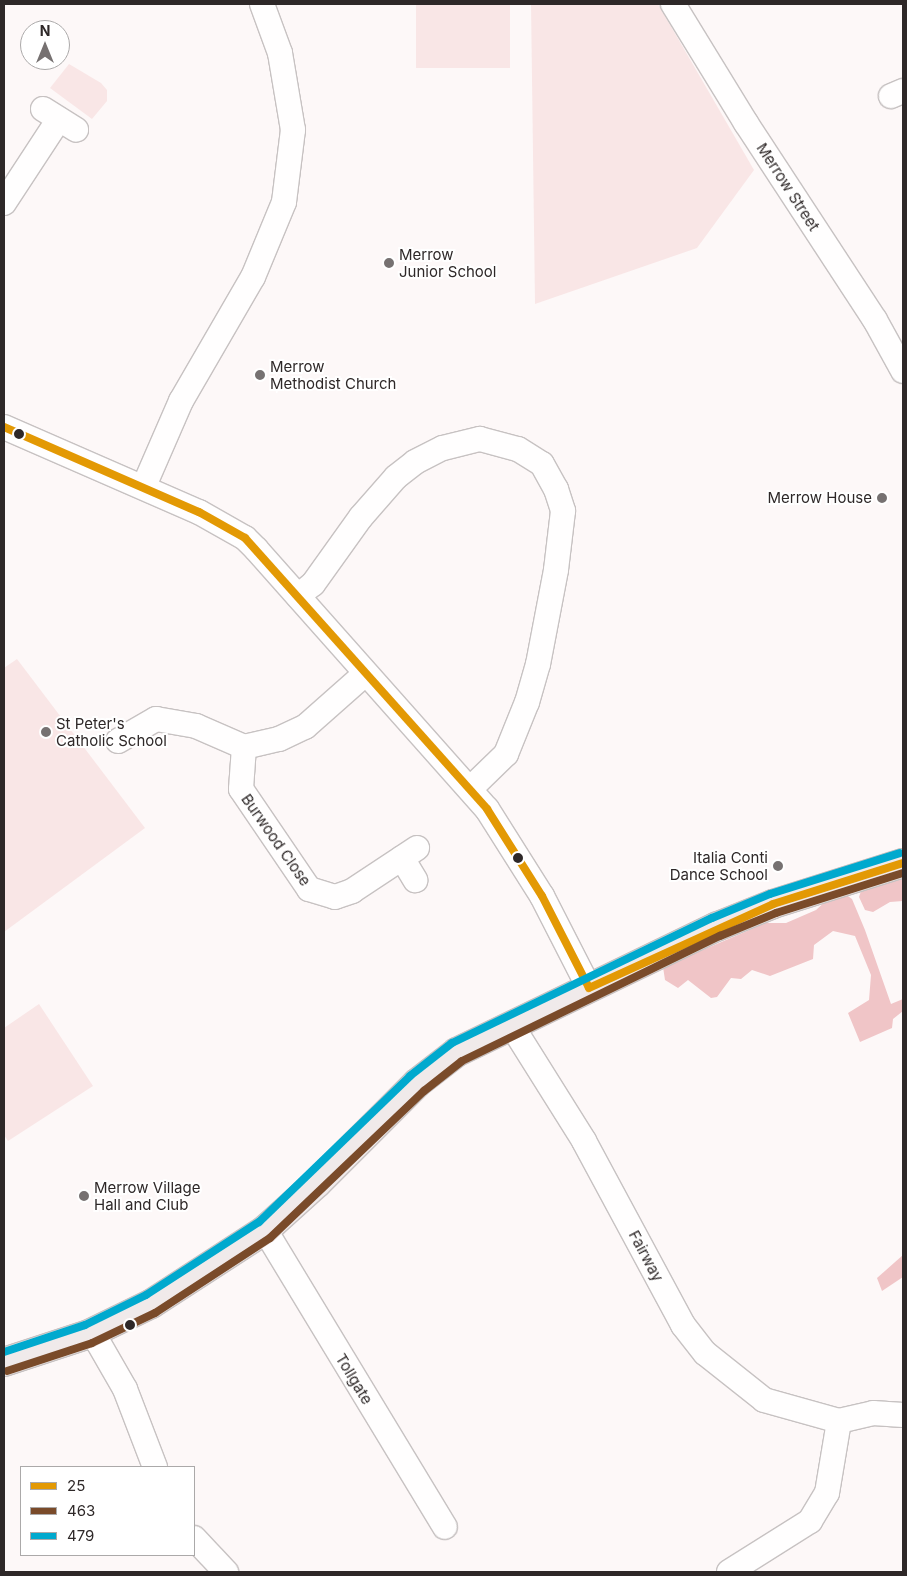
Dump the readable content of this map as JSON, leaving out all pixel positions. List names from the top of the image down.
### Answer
{
  "streets": {
    "street": [
      "Merrow Street",
      "Burwood Close",
      "Fairway",
      "Tollgate"
    ]
  },
  "places": [
    "Merrow Junior School",
    "Merrow Methodist Church",
    "Merrow House",
    "St Peter's Catholic School",
    "Italia Conti Dance School",
    "Merrow Village Hall and Club"
  ],
  "lines": ["transit line 25", "transit line 479", "transit line 463"],
  "legend": ["25", "463", "479"],
  "north": "top"
}
